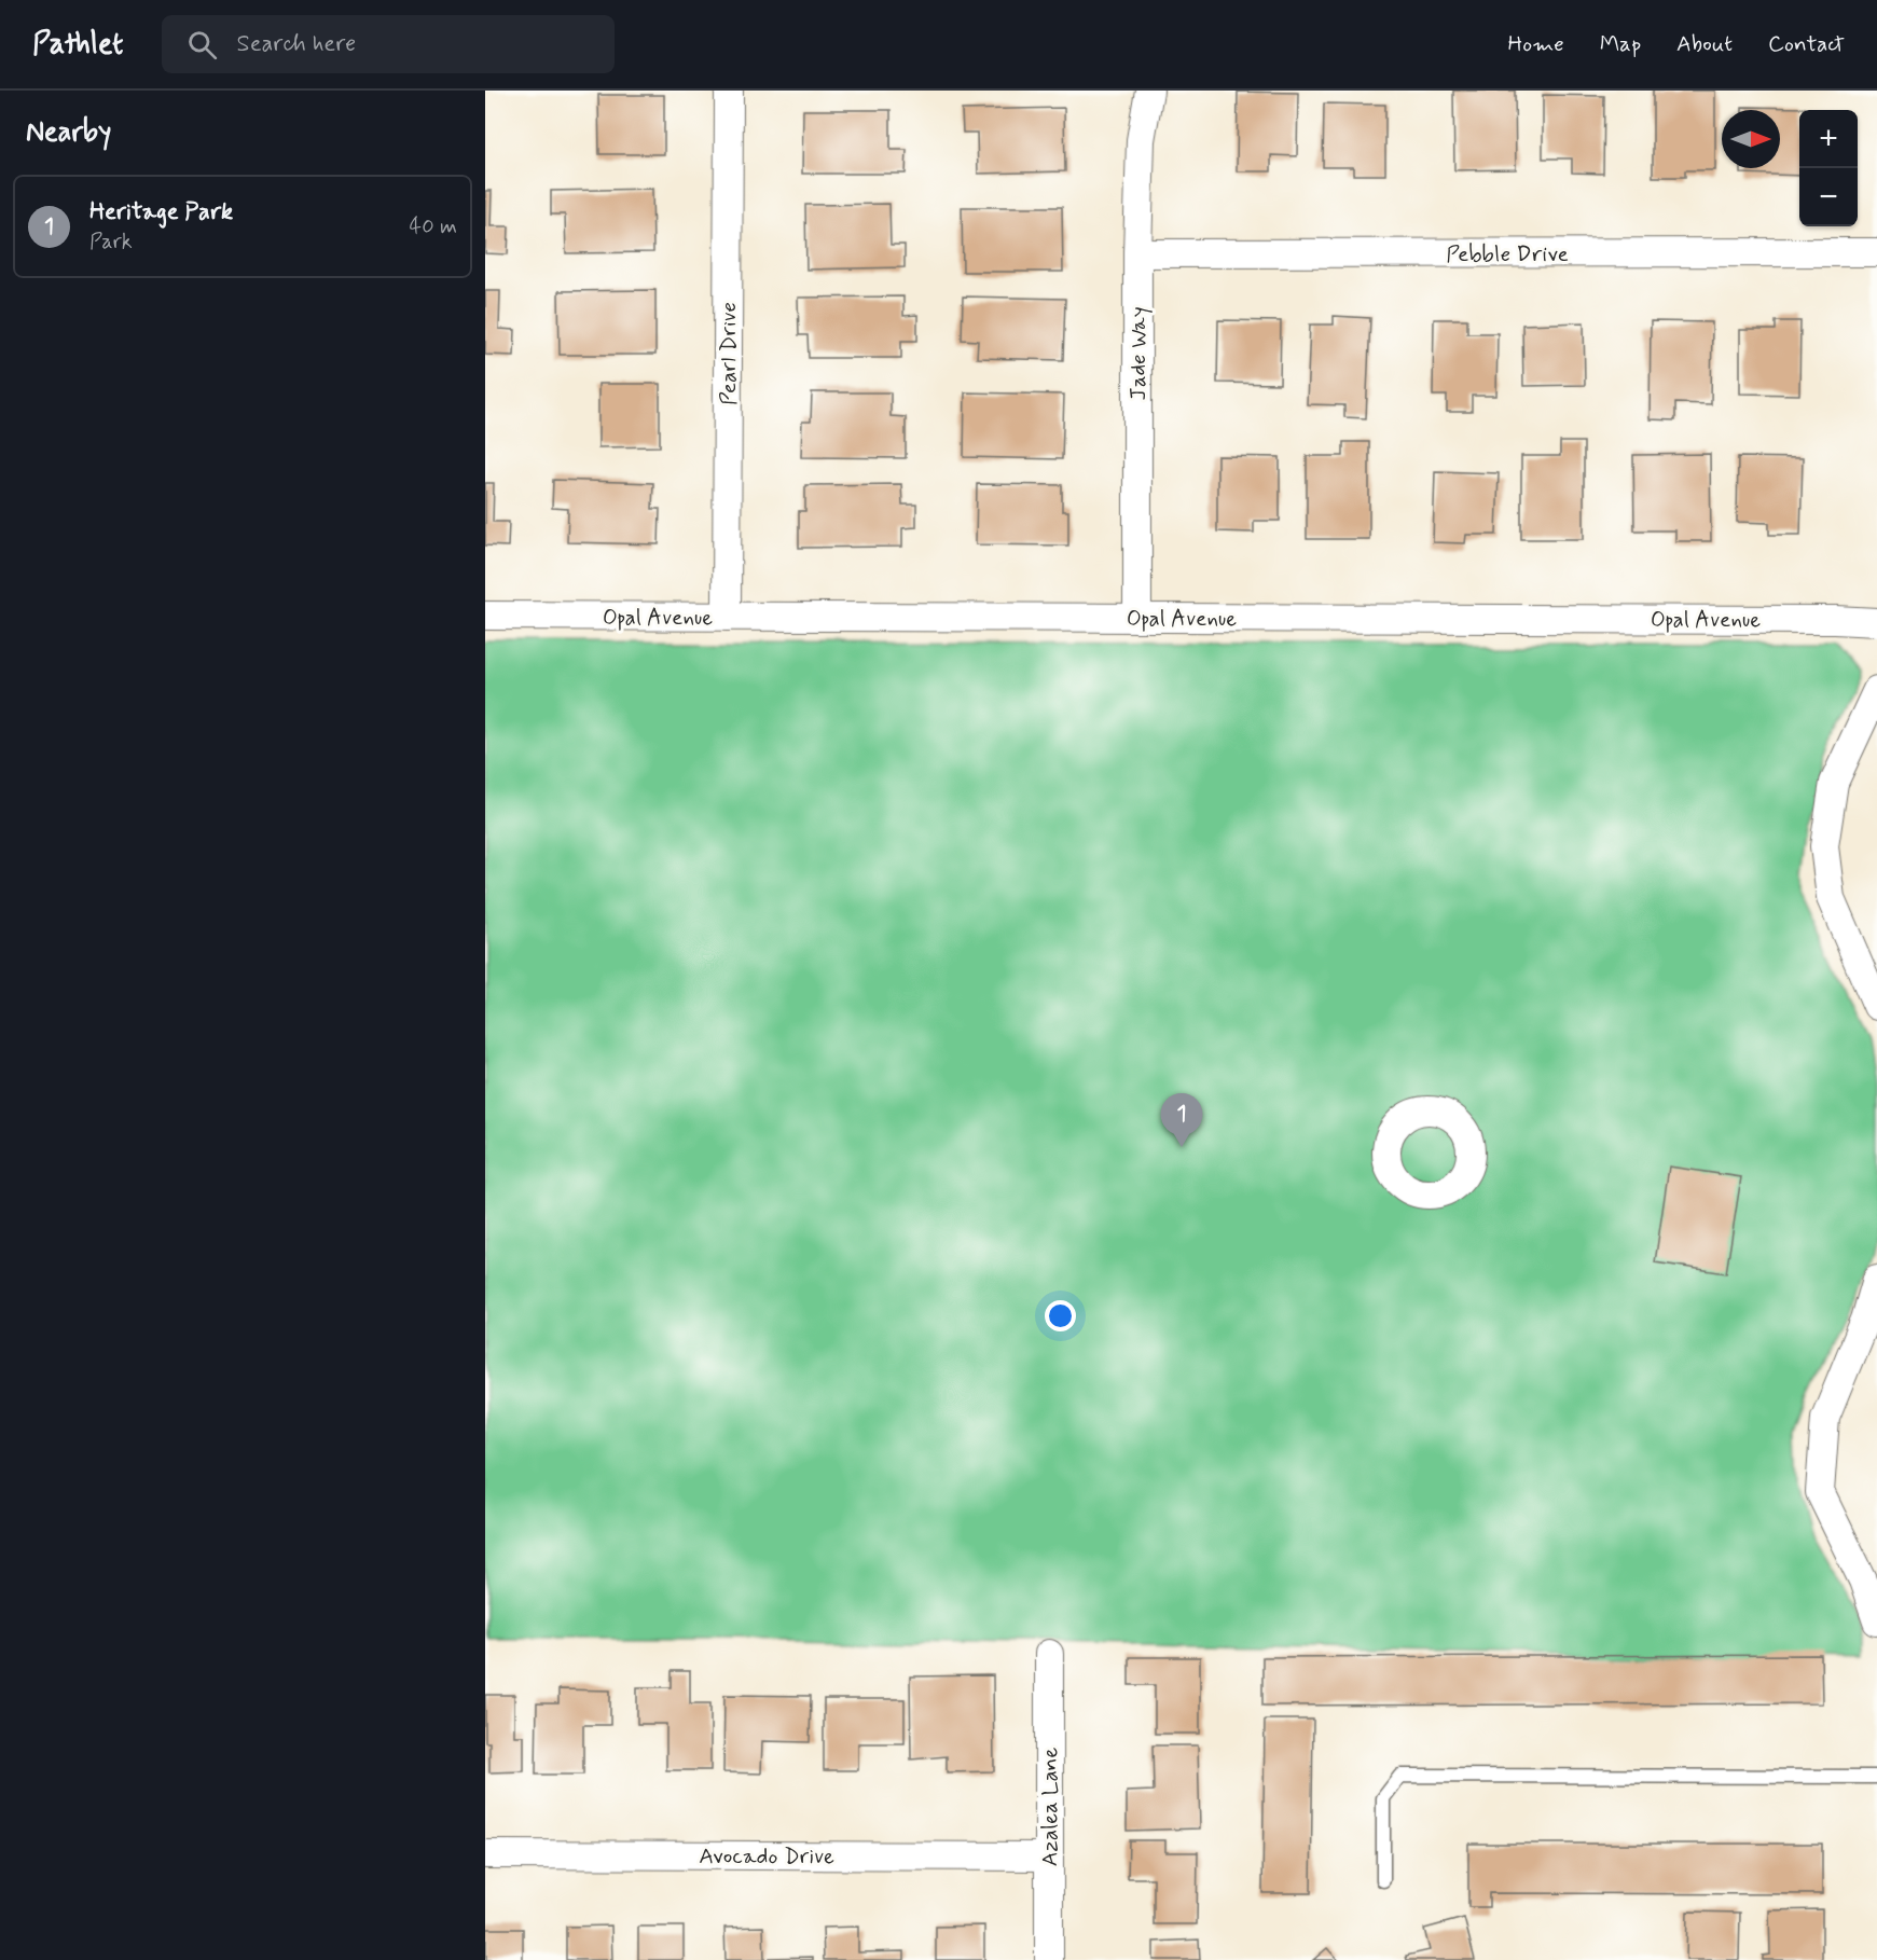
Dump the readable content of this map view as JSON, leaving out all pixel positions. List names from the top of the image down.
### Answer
{
  "streets": {
    "street": [
      "Pebble Drive",
      "Pearl Drive",
      "Jade Way",
      "Opal Avenue",
      "Azalea Lane",
      "Avocado Drive"
    ]
  },
  "crossings": [
    ["Pebble Drive", "Jade Way"],
    ["Pearl Drive", "Opal Avenue"],
    ["Jade Way", "Opal Avenue"],
    ["Azalea Lane", "Avocado Drive"]
  ],
  "north": "right",
  "page": {
    "header": "Pathlet",
    "search": "Search here",
    "nav": [
      "Home",
      "Map",
      "About",
      "Contact"
    ],
    "heading": "Nearby",
    "map_buttons": ["+", "−"],
    "list": [
      {
        "mark": "1",
        "name": "Heritage Park",
        "note": "Park",
        "value": "40 m"
      }
    ],
    "pins": "1"
  }
}
